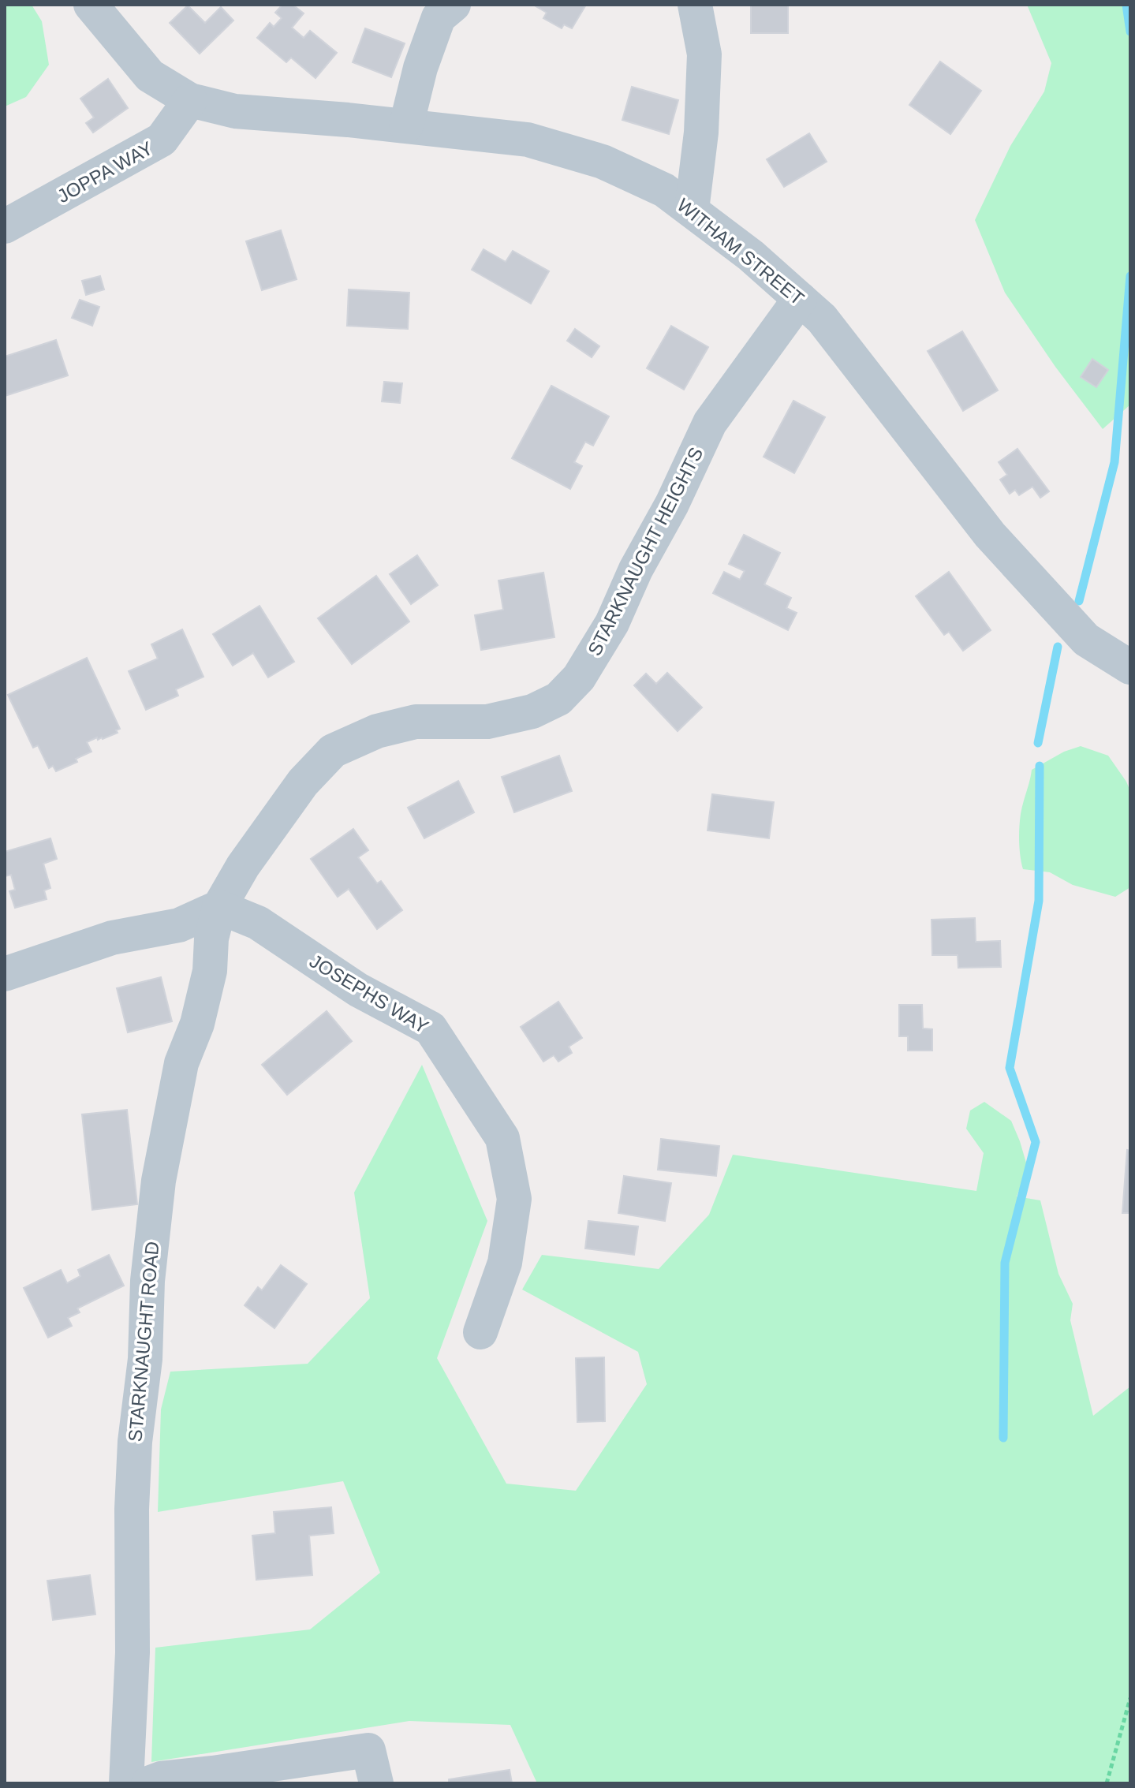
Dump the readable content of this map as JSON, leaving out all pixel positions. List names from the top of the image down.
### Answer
{
  "streets": {
    "street": [
      "JOPPA WAY",
      "WITHAM STREET",
      "STARKNAUGHT HEIGHTS",
      "JOSEPHS WAY",
      "STARKNAUGHT ROAD"
    ]
  },
  "crossings": [
    ["JOPPA WAY", "WITHAM STREET"],
    ["WITHAM STREET", "STARKNAUGHT HEIGHTS"],
    ["STARKNAUGHT HEIGHTS", "JOSEPHS WAY"],
    ["STARKNAUGHT HEIGHTS", "STARKNAUGHT ROAD"],
    ["JOSEPHS WAY", "STARKNAUGHT ROAD"]
  ]
}
